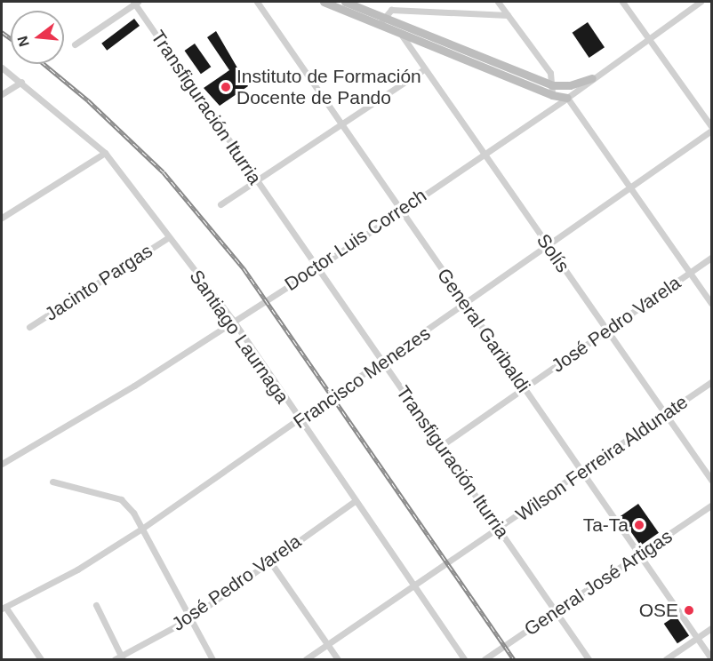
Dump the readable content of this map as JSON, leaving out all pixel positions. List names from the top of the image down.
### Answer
{
  "streets": {
    "street": [
      "Transfiguración Iturria",
      "Doctor Luis Correch",
      "Solís",
      "Jacinto Pargas",
      "José Pedro Varela",
      "General Garibaldi",
      "Santiago Laurnaga",
      "Francisco Menezes",
      "Wilson Ferreira Aldunate",
      "General José Artigas"
    ]
  },
  "crossings": [
    ["Transfiguración Iturria", "Doctor Luis Correch"],
    ["Transfiguración Iturria", "José Pedro Varela"],
    ["Transfiguración Iturria", "Francisco Menezes"],
    ["Transfiguración Iturria", "Wilson Ferreira Aldunate"],
    ["Transfiguración Iturria", "General José Artigas"],
    ["Doctor Luis Correch", "Solís"],
    ["Doctor Luis Correch", "General Garibaldi"],
    ["Doctor Luis Correch", "Santiago Laurnaga"],
    ["Solís", "José Pedro Varela"],
    ["Solís", "Francisco Menezes"],
    ["Solís", "Wilson Ferreira Aldunate"],
    ["Jacinto Pargas", "Santiago Laurnaga"],
    ["José Pedro Varela", "General Garibaldi"],
    ["José Pedro Varela", "Santiago Laurnaga"],
    ["General Garibaldi", "Francisco Menezes"],
    ["General Garibaldi", "Wilson Ferreira Aldunate"],
    ["General Garibaldi", "General José Artigas"],
    ["Santiago Laurnaga", "Francisco Menezes"],
    ["Santiago Laurnaga", "Wilson Ferreira Aldunate"]
  ],
  "places": ["Instituto de Formación Docente de Pando", "Ta-Ta", "OSE"],
  "north": "left"
}
